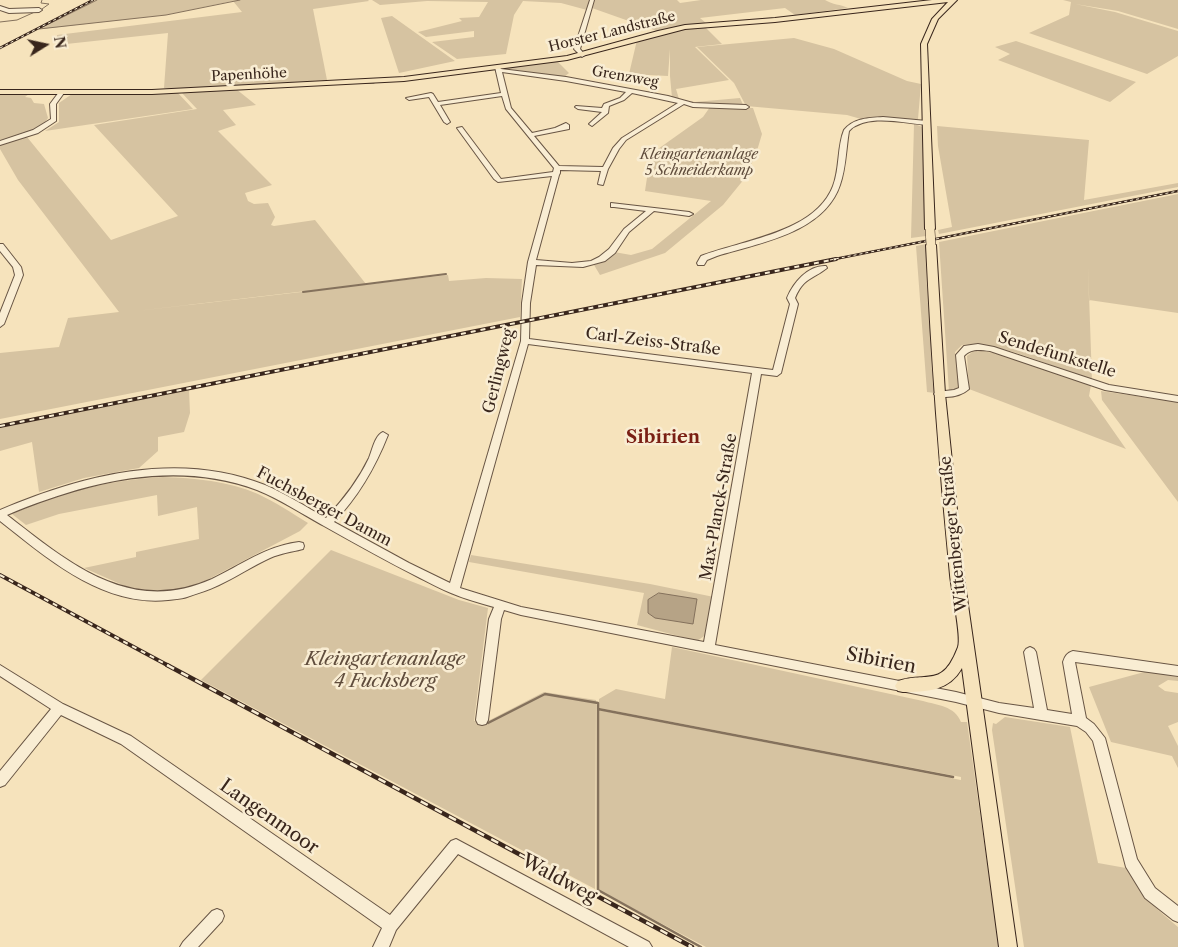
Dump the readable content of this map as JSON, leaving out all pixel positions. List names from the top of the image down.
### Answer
{
  "streets": {
    "main road": ["Horster Landstraße", "Papenhöhe", "Wittenberger Straße"],
    "street": [
      "Grenzweg",
      "Carl-Zeiss-Straße",
      "Sendefunkstelle",
      "Gerlingweg",
      "Fuchsberger Damm",
      "Max-Planck-Straße",
      "Sibirien",
      "Langenmoor",
      "Waldweg"
    ]
  },
  "crossings": [
    ["Horster Landstraße", "Papenhöhe"],
    ["Horster Landstraße", "Grenzweg"],
    ["Horster Landstraße", "Wittenberger Straße"],
    ["Papenhöhe", "Grenzweg"],
    ["Carl-Zeiss-Straße", "Gerlingweg"],
    ["Carl-Zeiss-Straße", "Max-Planck-Straße"],
    ["Sendefunkstelle", "Wittenberger Straße"],
    ["Gerlingweg", "Fuchsberger Damm"],
    ["Gerlingweg", "Sibirien"],
    ["Fuchsberger Damm", "Sibirien"],
    ["Max-Planck-Straße", "Sibirien"],
    ["Wittenberger Straße", "Sibirien"],
    ["Langenmoor", "Waldweg"]
  ],
  "districts": ["Sibirien"],
  "parks": ["Kleingartenanlage 5 Schneiderkamp", "Kleingartenanlage 4 Fuchsberg"],
  "north": "right"
}
